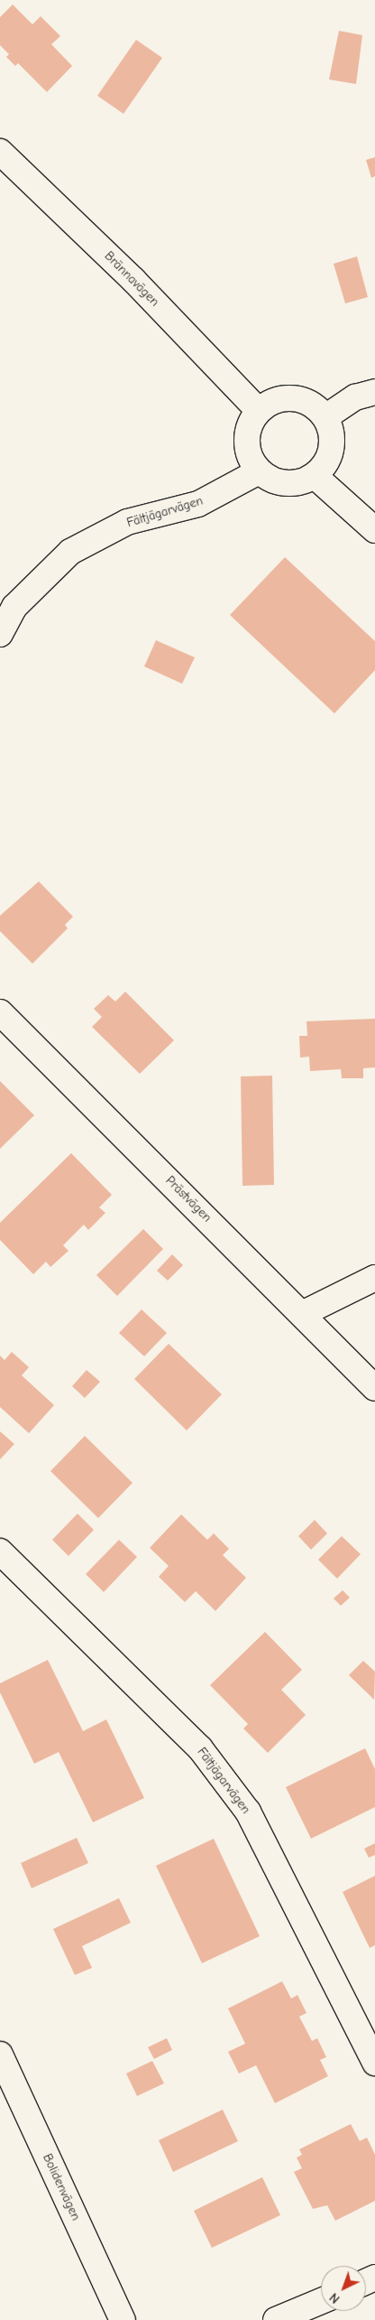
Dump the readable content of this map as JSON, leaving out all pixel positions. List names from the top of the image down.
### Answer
{
  "streets": {
    "street": [
      "Brännavägen",
      "Fältjägarvägen",
      "Prästvägen",
      "Bolidenvägen"
    ]
  },
  "crossings": [
    ["Brännavägen", "Fältjägarvägen"]
  ],
  "north": "bottom left"
}
